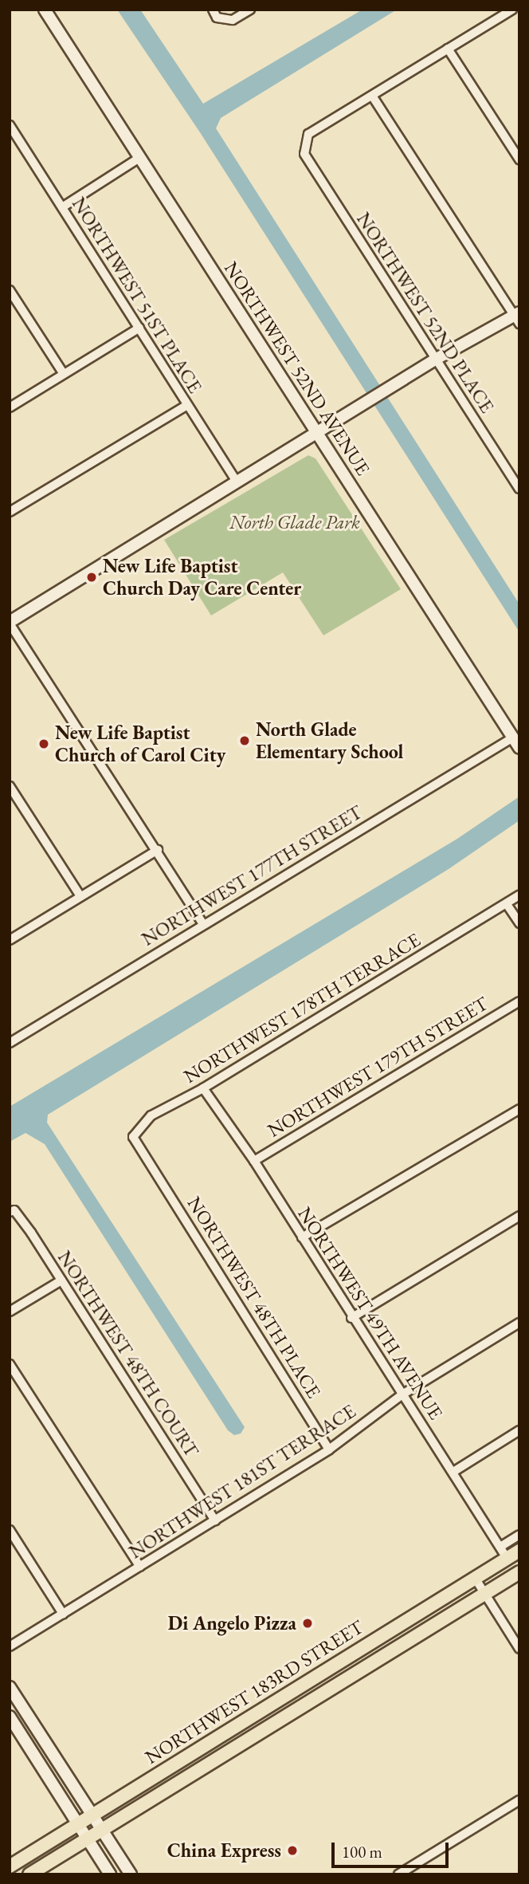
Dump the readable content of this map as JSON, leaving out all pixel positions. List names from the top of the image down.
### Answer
{
  "streets": {
    "main road": ["NORTHWEST 183RD STREET"],
    "street": [
      "NORTHWEST 51ST PLACE",
      "NORTHWEST 52ND PLACE",
      "NORTHWEST 52ND AVENUE",
      "NORTHWEST 177TH STREET",
      "NORTHWEST 178TH TERRACE",
      "NORTHWEST 179TH STREET",
      "NORTHWEST 48TH PLACE",
      "NORTHWEST 49TH AVENUE",
      "NORTHWEST 48TH COURT",
      "NORTHWEST 181ST TERRACE"
    ]
  },
  "crossings": [
    ["NORTHWEST 52ND AVENUE", "NORTHWEST 177TH STREET"],
    ["NORTHWEST 178TH TERRACE", "NORTHWEST 48TH PLACE"],
    ["NORTHWEST 178TH TERRACE", "NORTHWEST 49TH AVENUE"],
    ["NORTHWEST 179TH STREET", "NORTHWEST 49TH AVENUE"],
    ["NORTHWEST 48TH PLACE", "NORTHWEST 181ST TERRACE"],
    ["NORTHWEST 49TH AVENUE", "NORTHWEST 181ST TERRACE"],
    ["NORTHWEST 49TH AVENUE", "NORTHWEST 183RD STREET"],
    ["NORTHWEST 48TH COURT", "NORTHWEST 181ST TERRACE"]
  ],
  "parks": ["North Glade Park"],
  "places": [
    "New Life Baptist Church Day Care Center",
    "North Glade Elementary School",
    "New Life Baptist Church of Carol City",
    "Di Angelo Pizza",
    "China Express"
  ],
  "scale_bar": "100 m"
}
